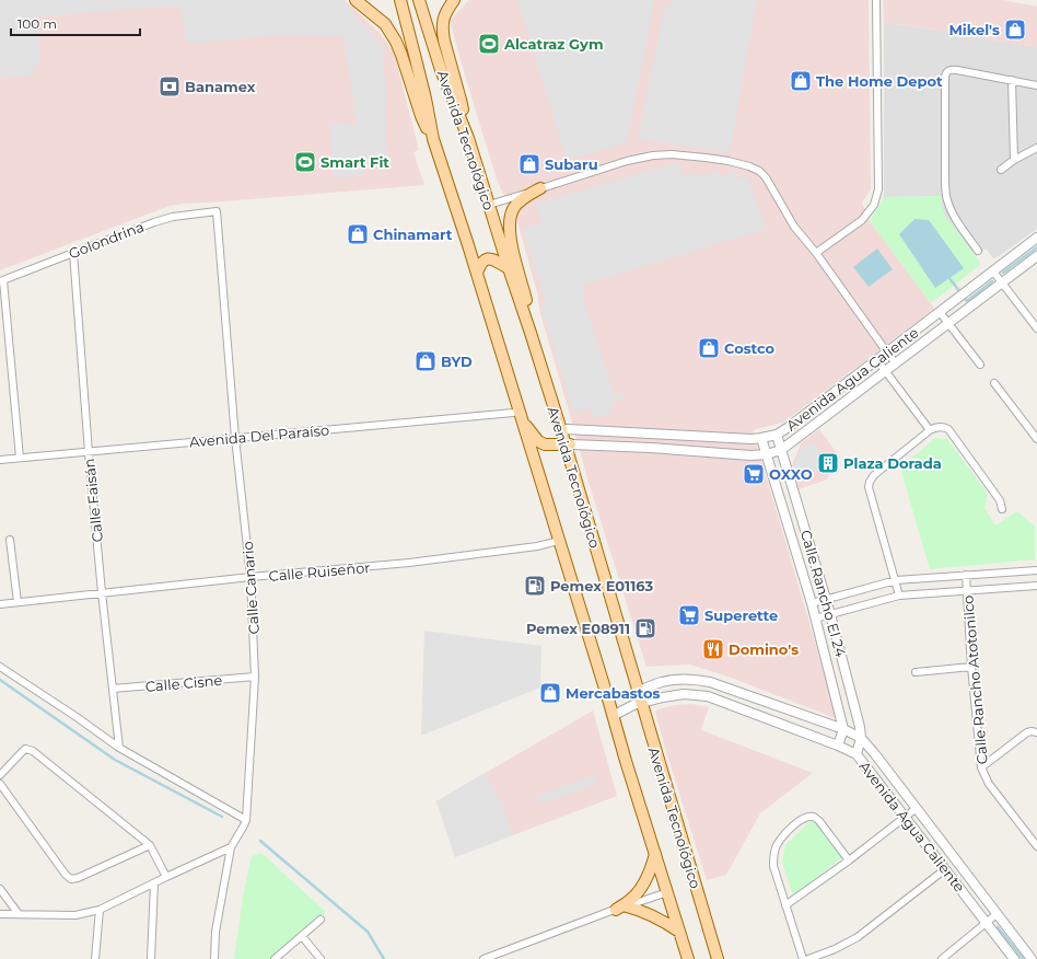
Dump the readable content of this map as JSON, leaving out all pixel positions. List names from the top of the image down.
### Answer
{
  "streets": {
    "main road": ["Avenida Tecnológico"],
    "street": [
      "Golondrina",
      "Avenida Agua Caliente",
      "Avenida Del Paraíso",
      "Calle Faisán",
      "Calle Ruiseñor",
      "Calle Canario",
      "Calle Rancho El 24",
      "Calle Rancho Atotonilco",
      "Calle Cisne"
    ]
  },
  "crossings": [
    ["Avenida Tecnológico", "Avenida Agua Caliente"],
    ["Avenida Tecnológico", "Avenida Del Paraíso"],
    ["Avenida Tecnológico", "Calle Ruiseñor"],
    ["Golondrina", "Calle Faisán"],
    ["Golondrina", "Calle Canario"],
    ["Avenida Agua Caliente", "Calle Rancho El 24"],
    ["Avenida Del Paraíso", "Calle Faisán"],
    ["Avenida Del Paraíso", "Calle Canario"],
    ["Calle Faisán", "Calle Ruiseñor"],
    ["Calle Faisán", "Calle Cisne"],
    ["Calle Ruiseñor", "Calle Canario"],
    ["Calle Canario", "Calle Cisne"]
  ],
  "places": {
    "shop": [
      "Mikel's",
      "The Home Depot",
      "Subaru",
      "Chinamart",
      "Costco",
      "BYD",
      "Mercabastos"
    ],
    "sports": ["Alcatraz Gym", "Smart Fit"],
    "bank": ["Banamex"],
    "building": ["Plaza Dorada"],
    "supermarket": ["OXXO", "Superette"],
    "fuel station": ["Pemex E01163", "Pemex E08911"],
    "restaurant": ["Domino's"]
  },
  "scale_bar": "100 m"
}
